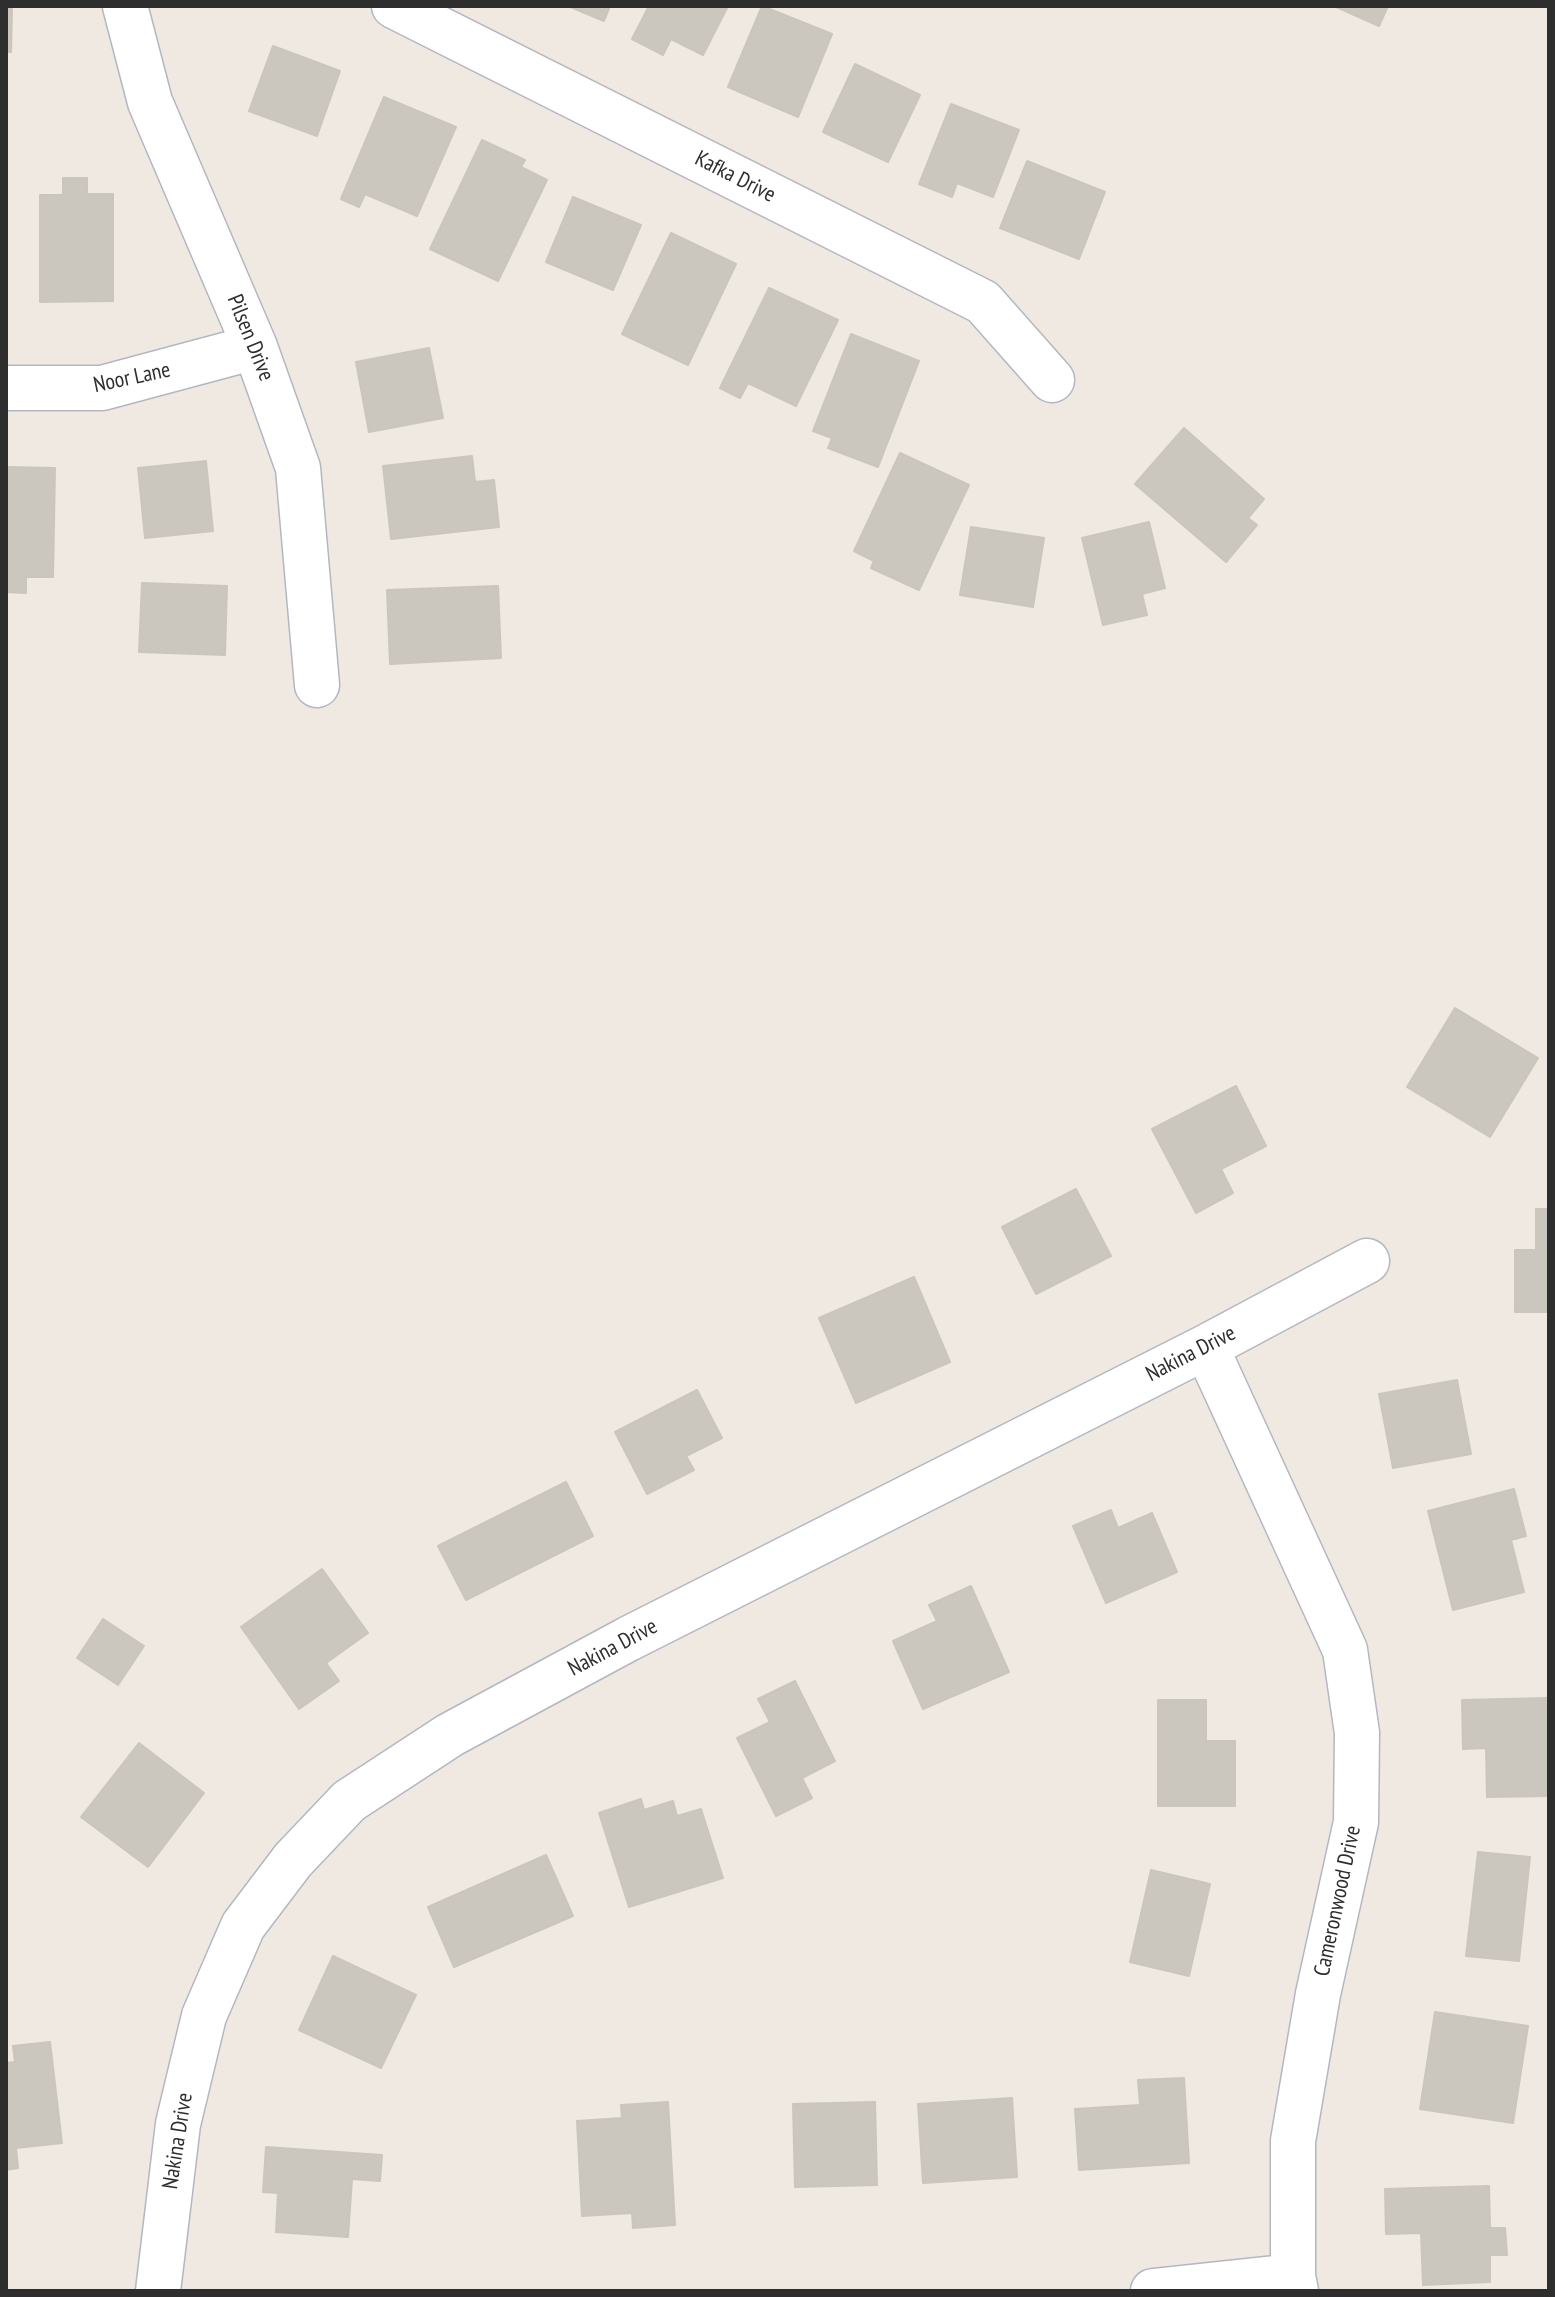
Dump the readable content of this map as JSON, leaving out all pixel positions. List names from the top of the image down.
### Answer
{
  "streets": {
    "street": [
      "Kafka Drive",
      "Pilsen Drive",
      "Noor Lane",
      "Nakina Drive",
      "Cameronwood Drive"
    ]
  },
  "crossings": [
    ["Pilsen Drive", "Noor Lane"],
    ["Nakina Drive", "Cameronwood Drive"]
  ]
}
